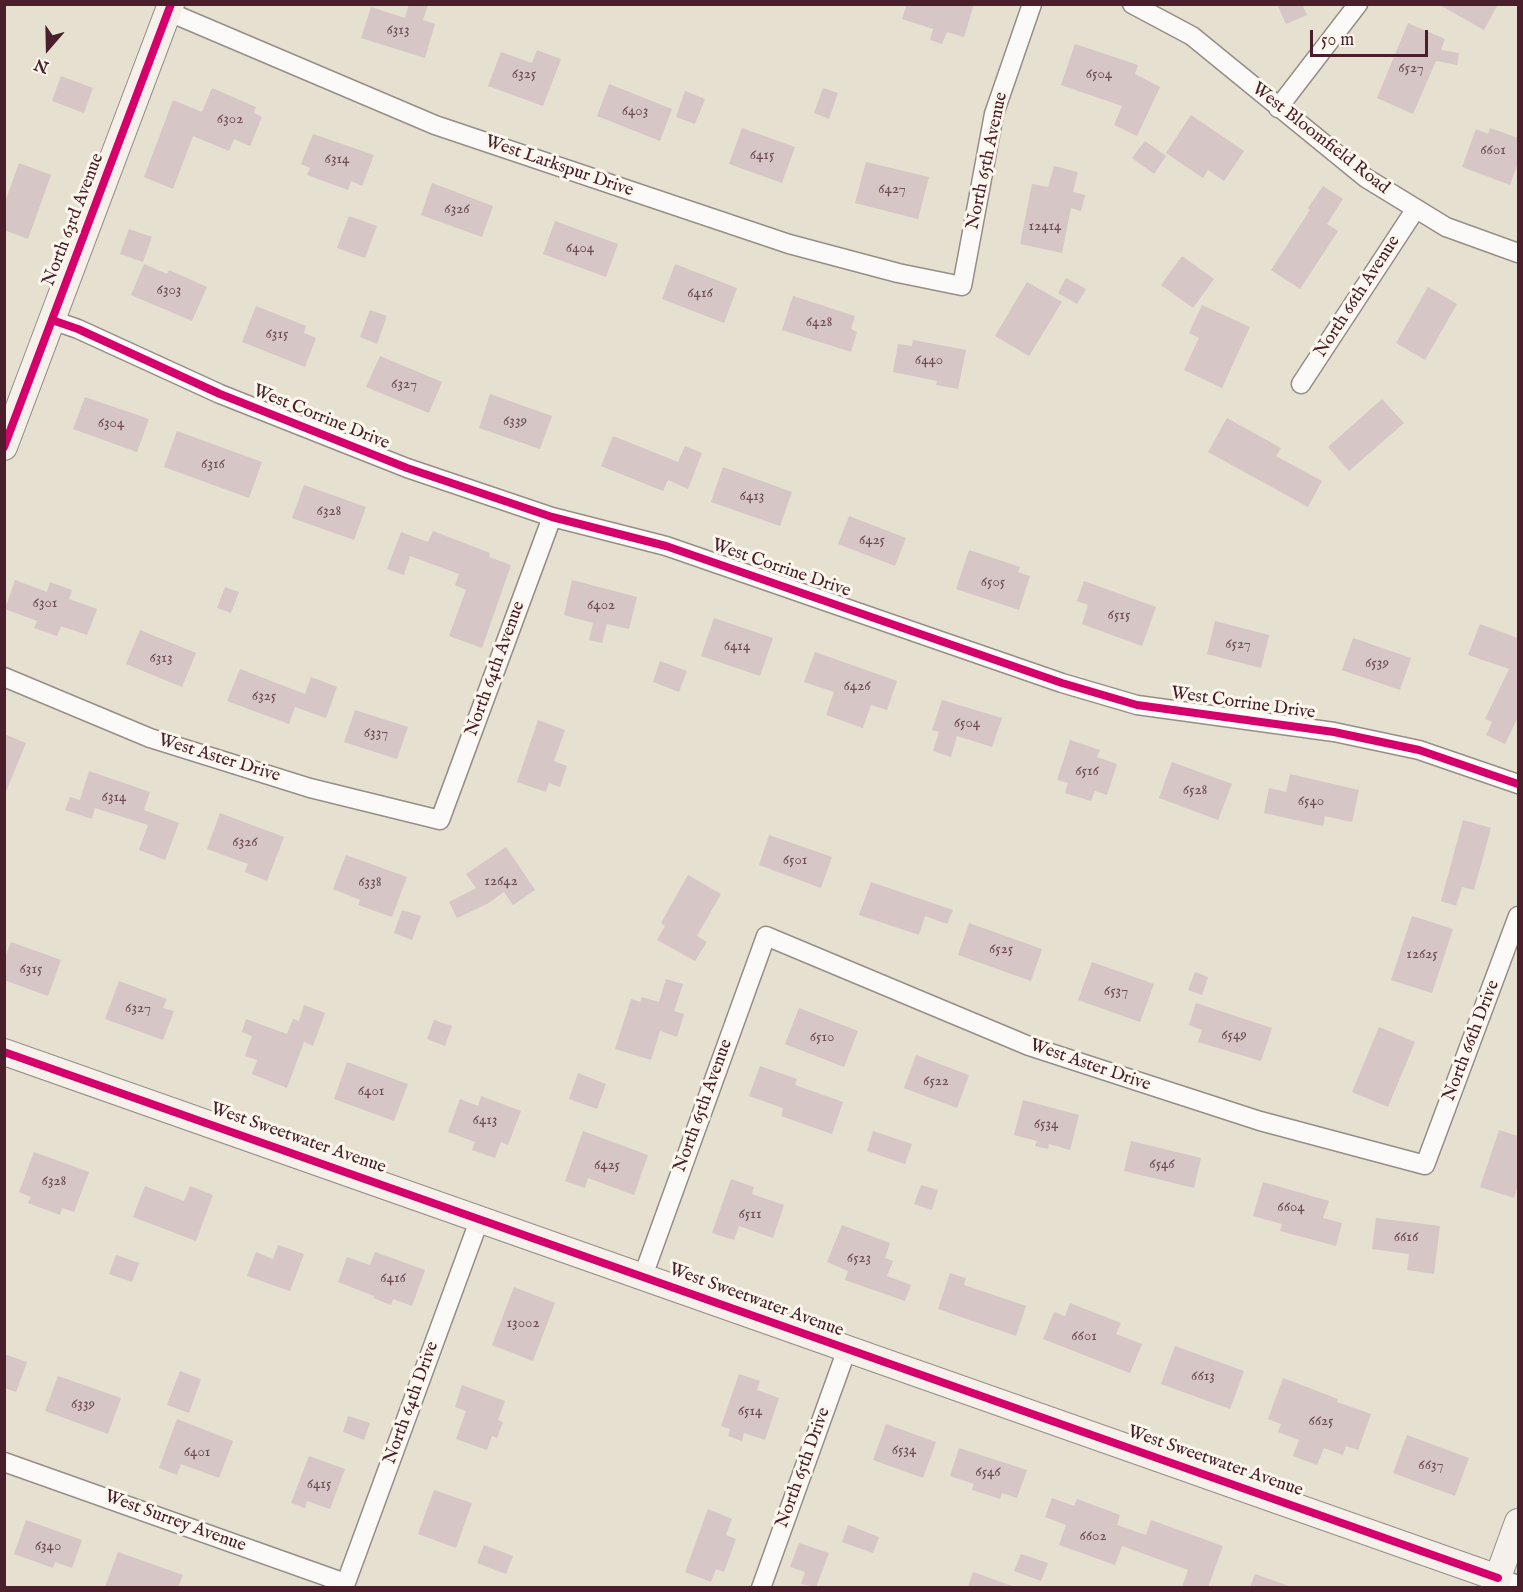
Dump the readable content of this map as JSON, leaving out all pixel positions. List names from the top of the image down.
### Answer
{
  "streets": {
    "street": [
      "West Bloomfield Road",
      "North 65th Avenue",
      "West Larkspur Drive",
      "North 63rd Avenue",
      "North 66th Avenue",
      "West Corrine Drive",
      "North 64th Avenue",
      "West Aster Drive",
      "North 66th Drive",
      "West Sweetwater Avenue",
      "North 64th Drive",
      "North 65th Drive",
      "West Surrey Avenue"
    ]
  },
  "crossings": [
    ["West Bloomfield Road", "North 66th Avenue"],
    ["North 65th Avenue", "West Larkspur Drive"],
    ["North 65th Avenue", "West Aster Drive"],
    ["North 65th Avenue", "West Sweetwater Avenue"],
    ["West Larkspur Drive", "North 63rd Avenue"],
    ["North 63rd Avenue", "West Corrine Drive"],
    ["West Corrine Drive", "North 64th Avenue"],
    ["North 64th Avenue", "West Aster Drive"],
    ["West Aster Drive", "North 66th Drive"],
    ["West Sweetwater Avenue", "North 64th Drive"],
    ["West Sweetwater Avenue", "North 65th Drive"],
    ["North 64th Drive", "West Surrey Avenue"]
  ],
  "house_numbers": [
    "6313",
    "6527",
    "6325",
    "6504",
    "6403",
    "6302",
    "6601",
    "6415",
    "6314",
    "6427",
    "6326",
    "12414",
    "6404",
    "6303",
    "6416",
    "6428",
    "6315",
    "6440",
    "6327",
    "6339",
    "6304",
    "6316",
    "6413",
    "6328",
    "6425",
    "6505",
    "6301",
    "6402",
    "6515",
    "6527",
    "6414",
    "6313",
    "6539",
    "6426",
    "6325",
    "6504",
    "6337",
    "6516",
    "6528",
    "6314",
    "6540",
    "6326",
    "6501",
    "12642",
    "6338",
    "6525",
    "12625",
    "6315",
    "6537",
    "6327",
    "6549",
    "6510",
    "6522",
    "6401",
    "6413",
    "6534",
    "6546",
    "6425",
    "6328",
    "6604",
    "6511",
    "6616",
    "6523",
    "6416",
    "13002",
    "6601",
    "6613",
    "6339",
    "6514",
    "6625",
    "6534",
    "6401",
    "6637",
    "6546",
    "6415",
    "6602",
    "6340"
  ],
  "scale_bar": "50 m",
  "north": "bottom"
}
